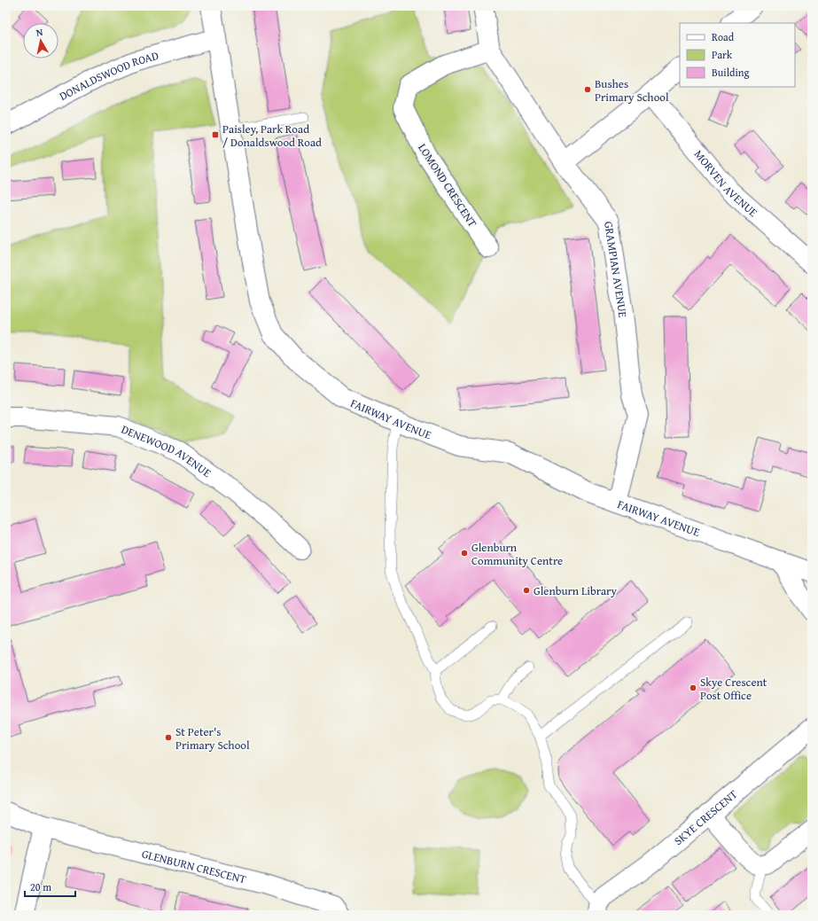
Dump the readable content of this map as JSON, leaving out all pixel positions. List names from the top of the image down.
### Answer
{
  "streets": {
    "street": [
      "DONALDSWOOD ROAD",
      "MORVEN AVENUE",
      "LOMOND CRESCENT",
      "GRAMPIAN AVENUE",
      "FAIRWAY AVENUE",
      "DENEWOOD AVENUE",
      "SKYE CRESCENT",
      "GLENBURN CRESCENT"
    ]
  },
  "crossings": [
    ["DONALDSWOOD ROAD", "FAIRWAY AVENUE"],
    ["LOMOND CRESCENT", "GRAMPIAN AVENUE"],
    ["GRAMPIAN AVENUE", "FAIRWAY AVENUE"]
  ],
  "places": {
    "other": [
      "Bushes Primary School",
      "Glenburn Community Centre",
      "Glenburn Library",
      "Skye Crescent Post Office",
      "St Peter's Primary School"
    ],
    "transit": ["Paisley, Park Road / Donaldswood Road"]
  },
  "legend": ["Road", "Park", "Building"],
  "scale_bar": "20 m",
  "north": "top"
}
